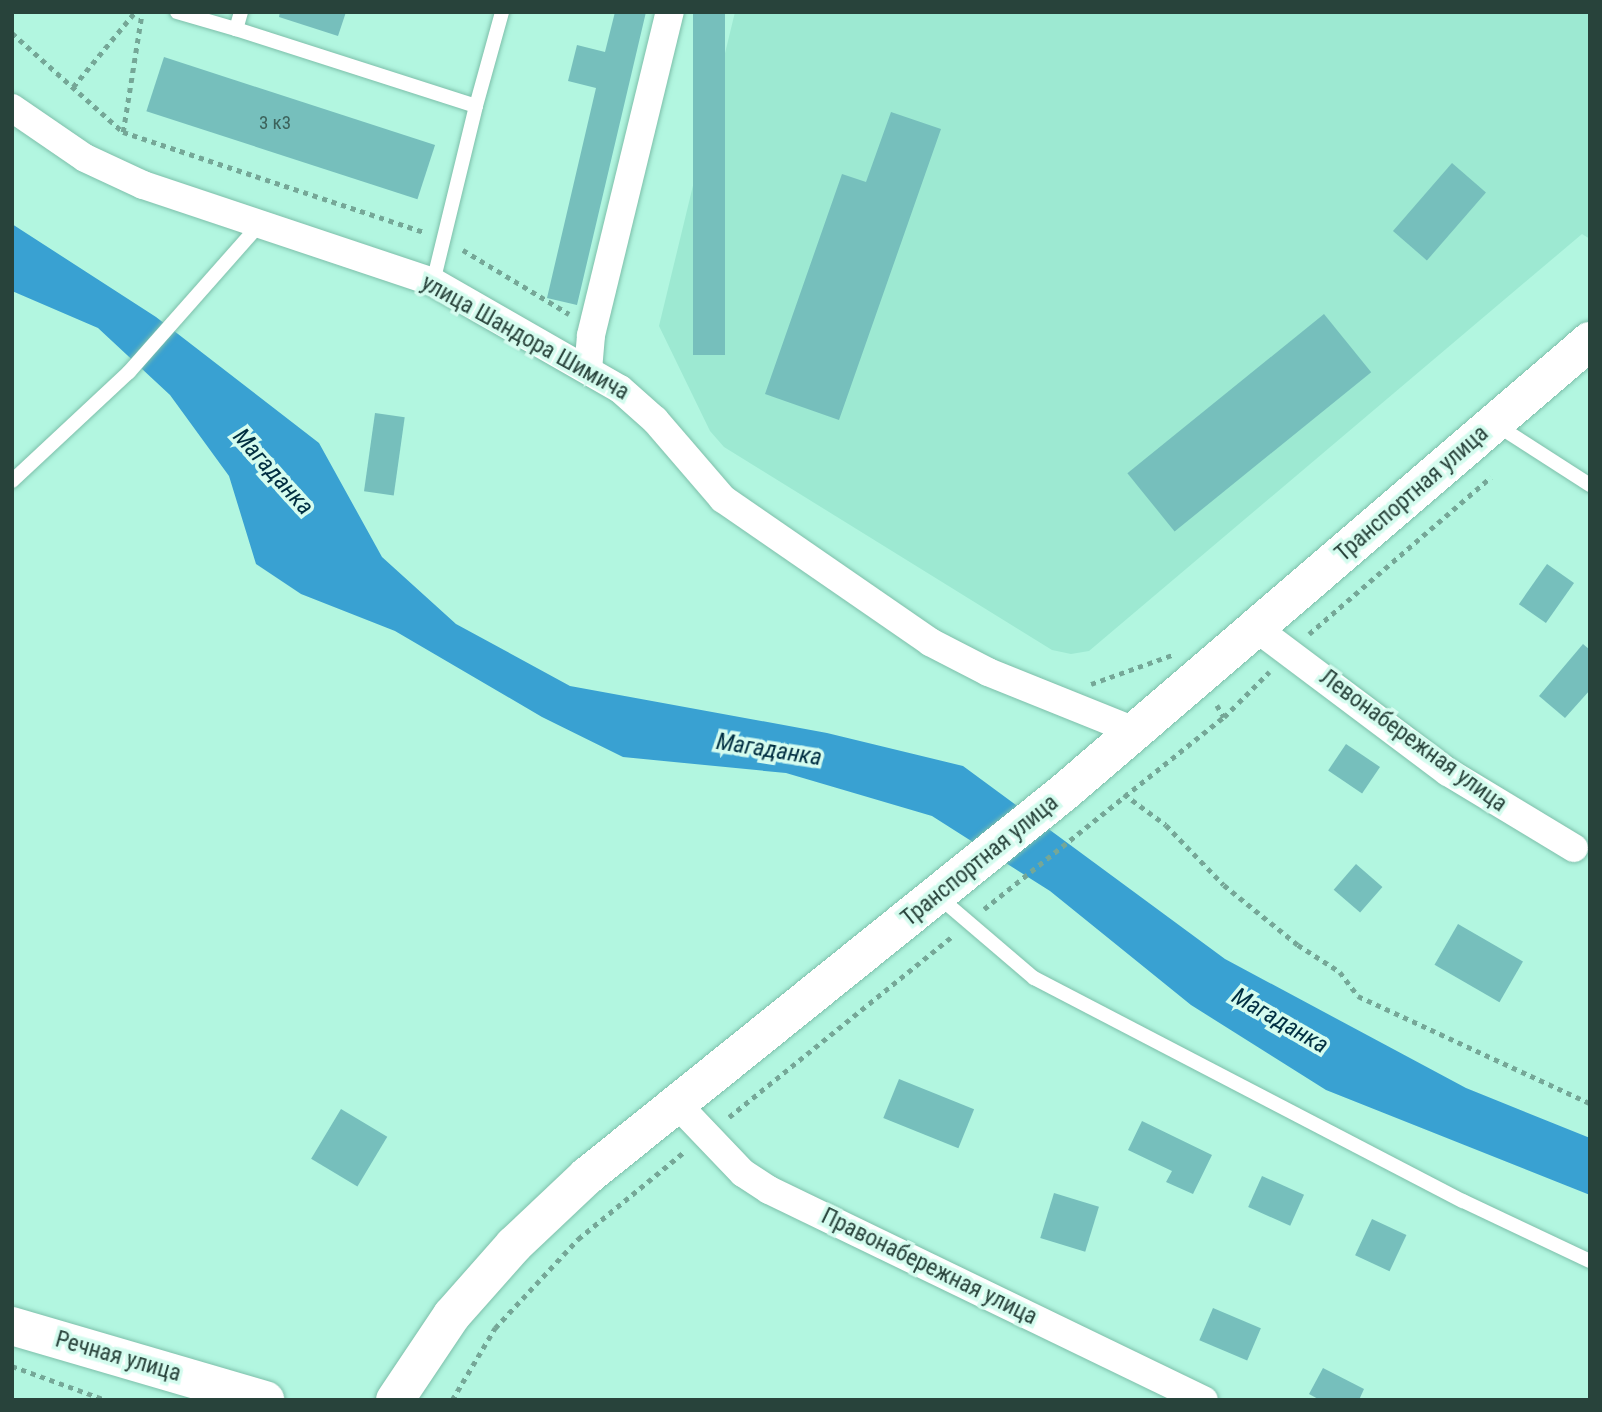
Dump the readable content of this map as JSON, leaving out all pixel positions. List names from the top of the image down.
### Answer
{
  "streets": {
    "main road": ["Транспортная улица", "Речная улица"],
    "street": ["улица Шандора Шимича", "Левонабережная улица", "Правонабережная улица"]
  },
  "crossings": [
    ["улица Шандора Шимича", "Транспортная улица"],
    ["Транспортная улица", "Левонабережная улица"],
    ["Транспортная улица", "Правонабережная улица"]
  ],
  "water": ["Магаданка"],
  "house_numbers": ["3 к3"]
}
